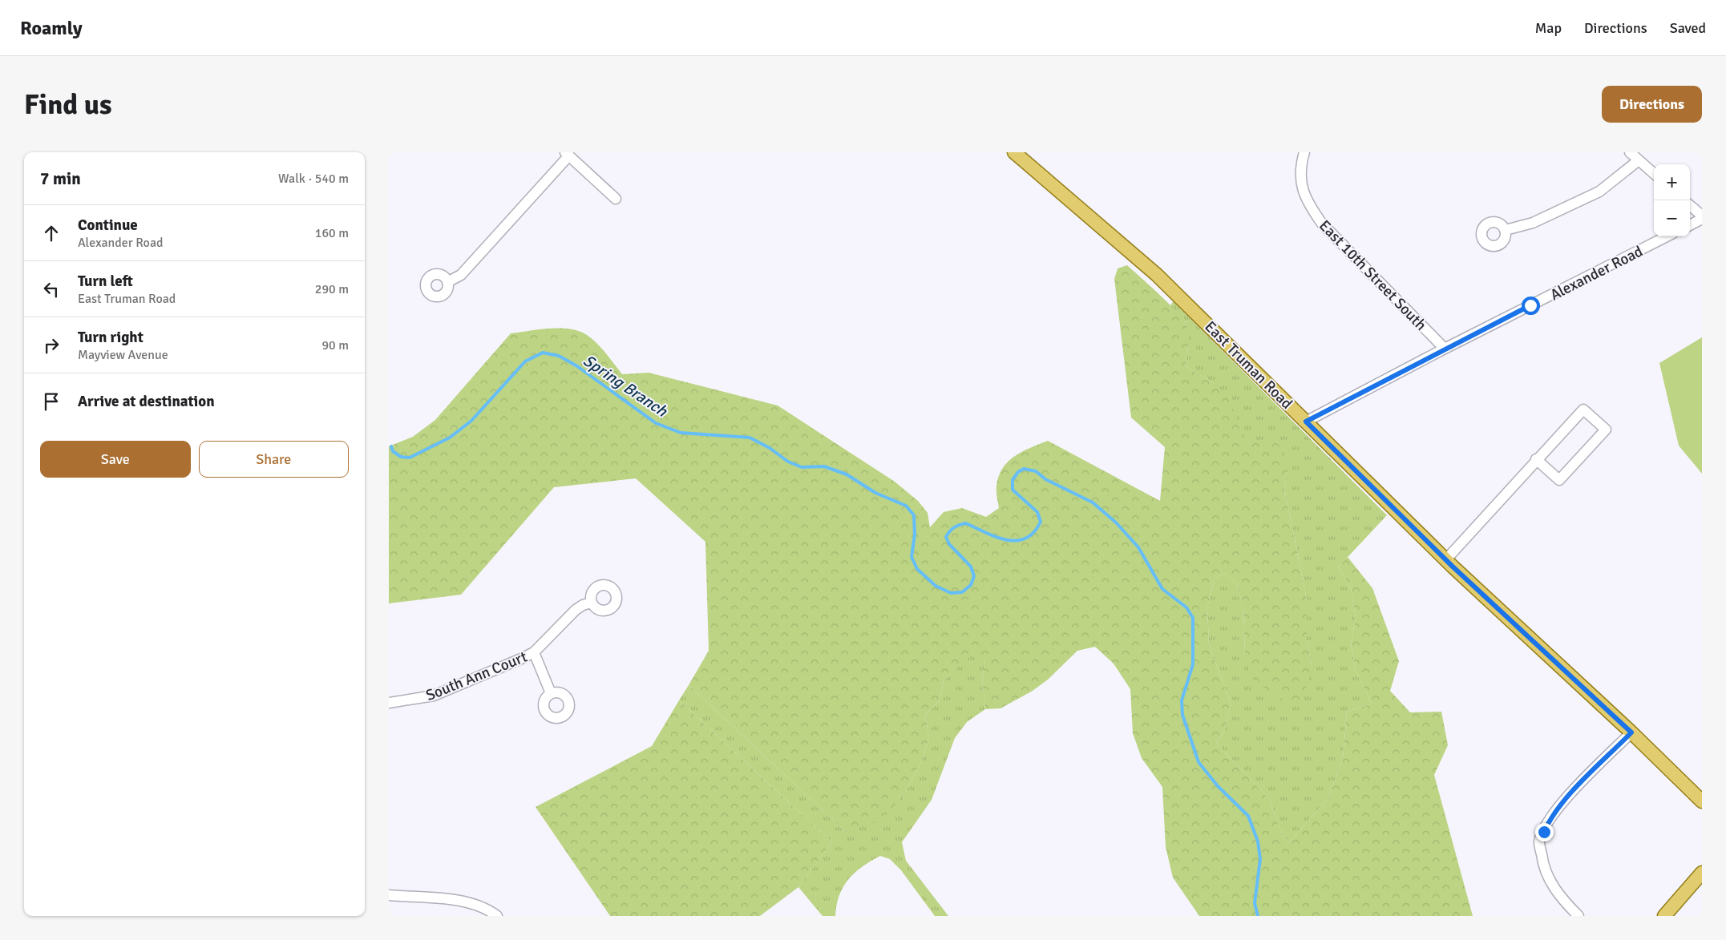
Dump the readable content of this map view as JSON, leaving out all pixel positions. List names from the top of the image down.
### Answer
{
  "streets": {
    "main road": ["East Truman Road"],
    "street": ["Alexander Road", "East 10th Street South", "South Ann Court"]
  },
  "crossings": [
    ["Alexander Road", "East 10th Street South"],
    ["Alexander Road", "East Truman Road"]
  ],
  "water": ["Spring Branch"],
  "page": {
    "header": "Roamly",
    "nav": ["Map", "Directions", "Saved"],
    "buttons": [
      "Directions",
      ["Save", "Share"]
    ],
    "title": "Find us",
    "heading": ["7 min", "Walk · 540 m"],
    "map_buttons": ["+", "−"],
    "list": [
      ["Continue", "Alexander Road", "160 m"],
      ["Turn left", "East Truman Road", "290 m"],
      ["Turn right", "Mayview Avenue", "90 m"],
      "Arrive at destination"
    ]
  }
}
